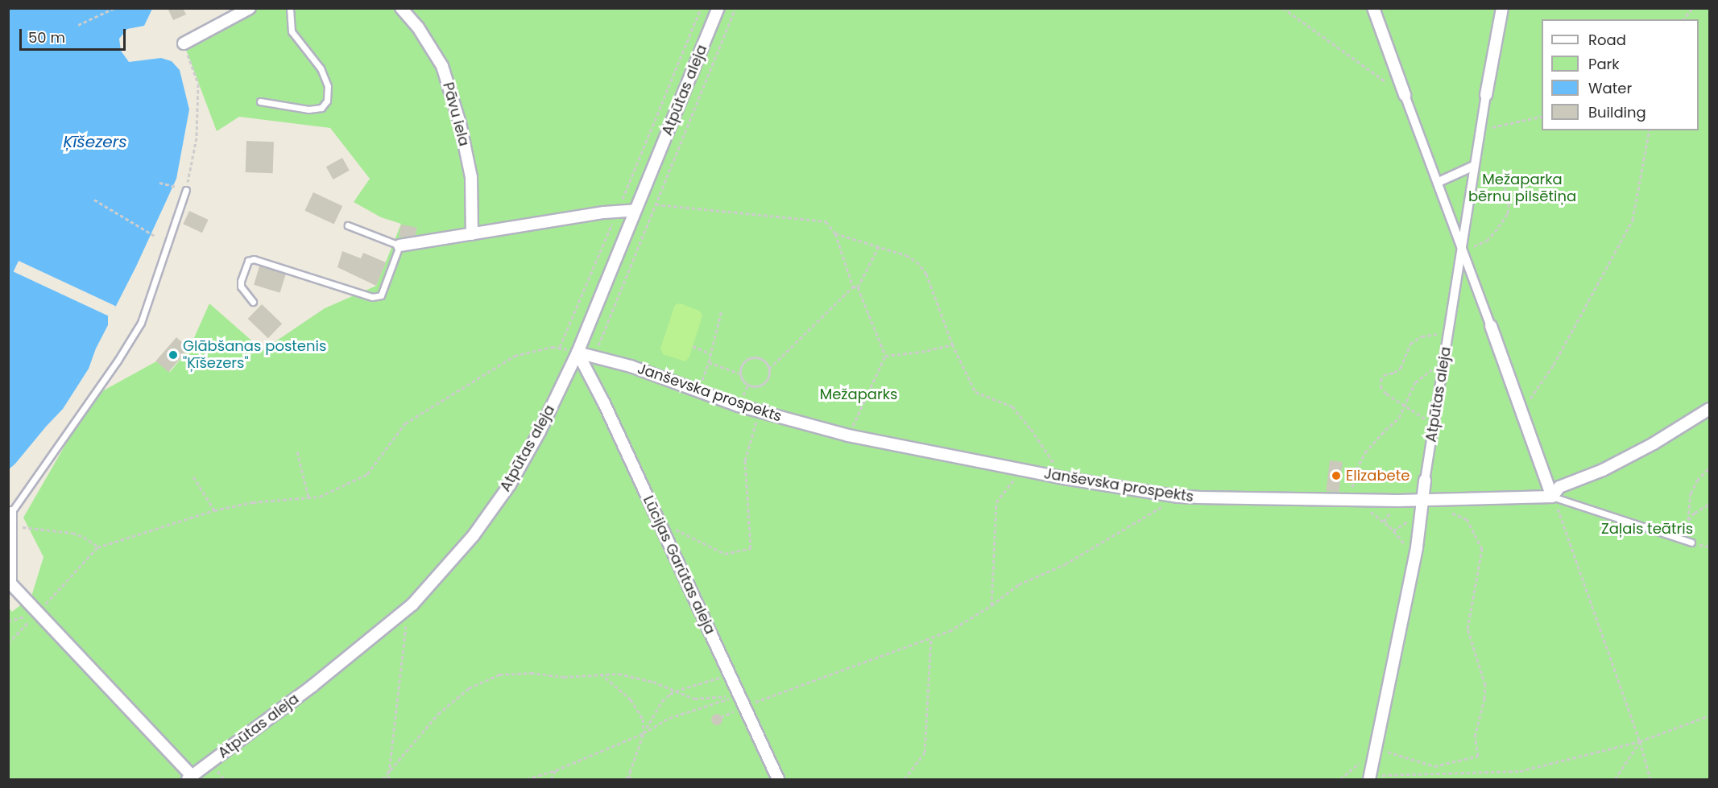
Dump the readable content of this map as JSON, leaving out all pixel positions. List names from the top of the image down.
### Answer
{
  "streets": {
    "street": [
      "Atpūtas aleja",
      "Pāvu iela",
      "Janševska prospekts",
      "Lūcijas Garūtas aleja"
    ]
  },
  "crossings": [
    ["Atpūtas aleja", "Janševska prospekts"],
    ["Atpūtas aleja", "Lūcijas Garūtas aleja"],
    ["Janševska prospekts", "Lūcijas Garūtas aleja"]
  ],
  "water": ["Ķīšezers"],
  "parks": ["Mežaparka bērnu pilsētiņa", "Mežaparks", "Zaļais teātris"],
  "places": ["Glābšanas postenis \"Ķīšezers\"", "Elizabete"],
  "legend": [
    "Road",
    "Park",
    "Water",
    "Building"
  ],
  "scale_bar": "50 m"
}
